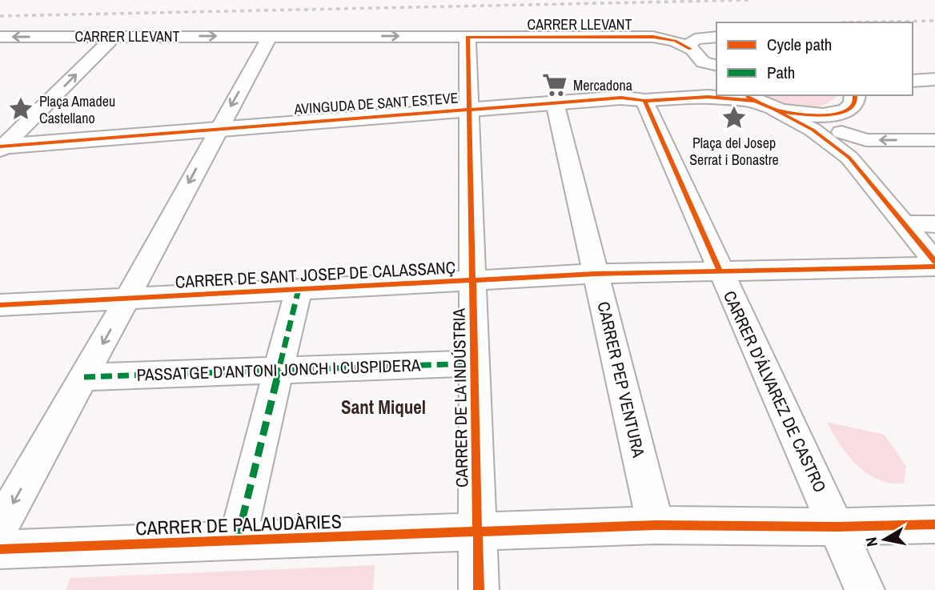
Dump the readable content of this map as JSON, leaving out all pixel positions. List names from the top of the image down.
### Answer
{
  "streets": {
    "street": [
      "CARRER LLEVANT",
      "AVINGUDA DE SANT ESTEVE",
      "CARRER DE SANT JOSEP DE CALASSANÇ",
      "PASSATGE D'ANTONI JONCH I CUSPIDERA",
      "CARRER PEP VENTURA",
      "CARRER D'ÁLVAREZ DE CASTRO",
      "CARRER DE LA INDÚSTRIA",
      "CARRER DE PALAUDÀRIES"
    ]
  },
  "crossings": [
    ["CARRER LLEVANT", "CARRER DE LA INDÚSTRIA"],
    ["AVINGUDA DE SANT ESTEVE", "CARRER PEP VENTURA"],
    ["AVINGUDA DE SANT ESTEVE", "CARRER D'ÁLVAREZ DE CASTRO"],
    ["AVINGUDA DE SANT ESTEVE", "CARRER DE LA INDÚSTRIA"],
    ["CARRER DE SANT JOSEP DE CALASSANÇ", "CARRER PEP VENTURA"],
    ["CARRER DE SANT JOSEP DE CALASSANÇ", "CARRER D'ÁLVAREZ DE CASTRO"],
    ["CARRER DE SANT JOSEP DE CALASSANÇ", "CARRER DE LA INDÚSTRIA"],
    ["PASSATGE D'ANTONI JONCH I CUSPIDERA", "CARRER DE LA INDÚSTRIA"],
    ["CARRER PEP VENTURA", "CARRER DE PALAUDÀRIES"],
    ["CARRER D'ÁLVAREZ DE CASTRO", "CARRER DE PALAUDÀRIES"],
    ["CARRER DE LA INDÚSTRIA", "CARRER DE PALAUDÀRIES"]
  ],
  "districts": ["Sant Miquel"],
  "places": {
    "supermarket": ["Mercadona"],
    "place": ["Plaça Amadeu Castellano", "Plaça del Josep Serrat i Bonastre"]
  },
  "legend": ["Cycle path", "Path"],
  "north": "left"
}
